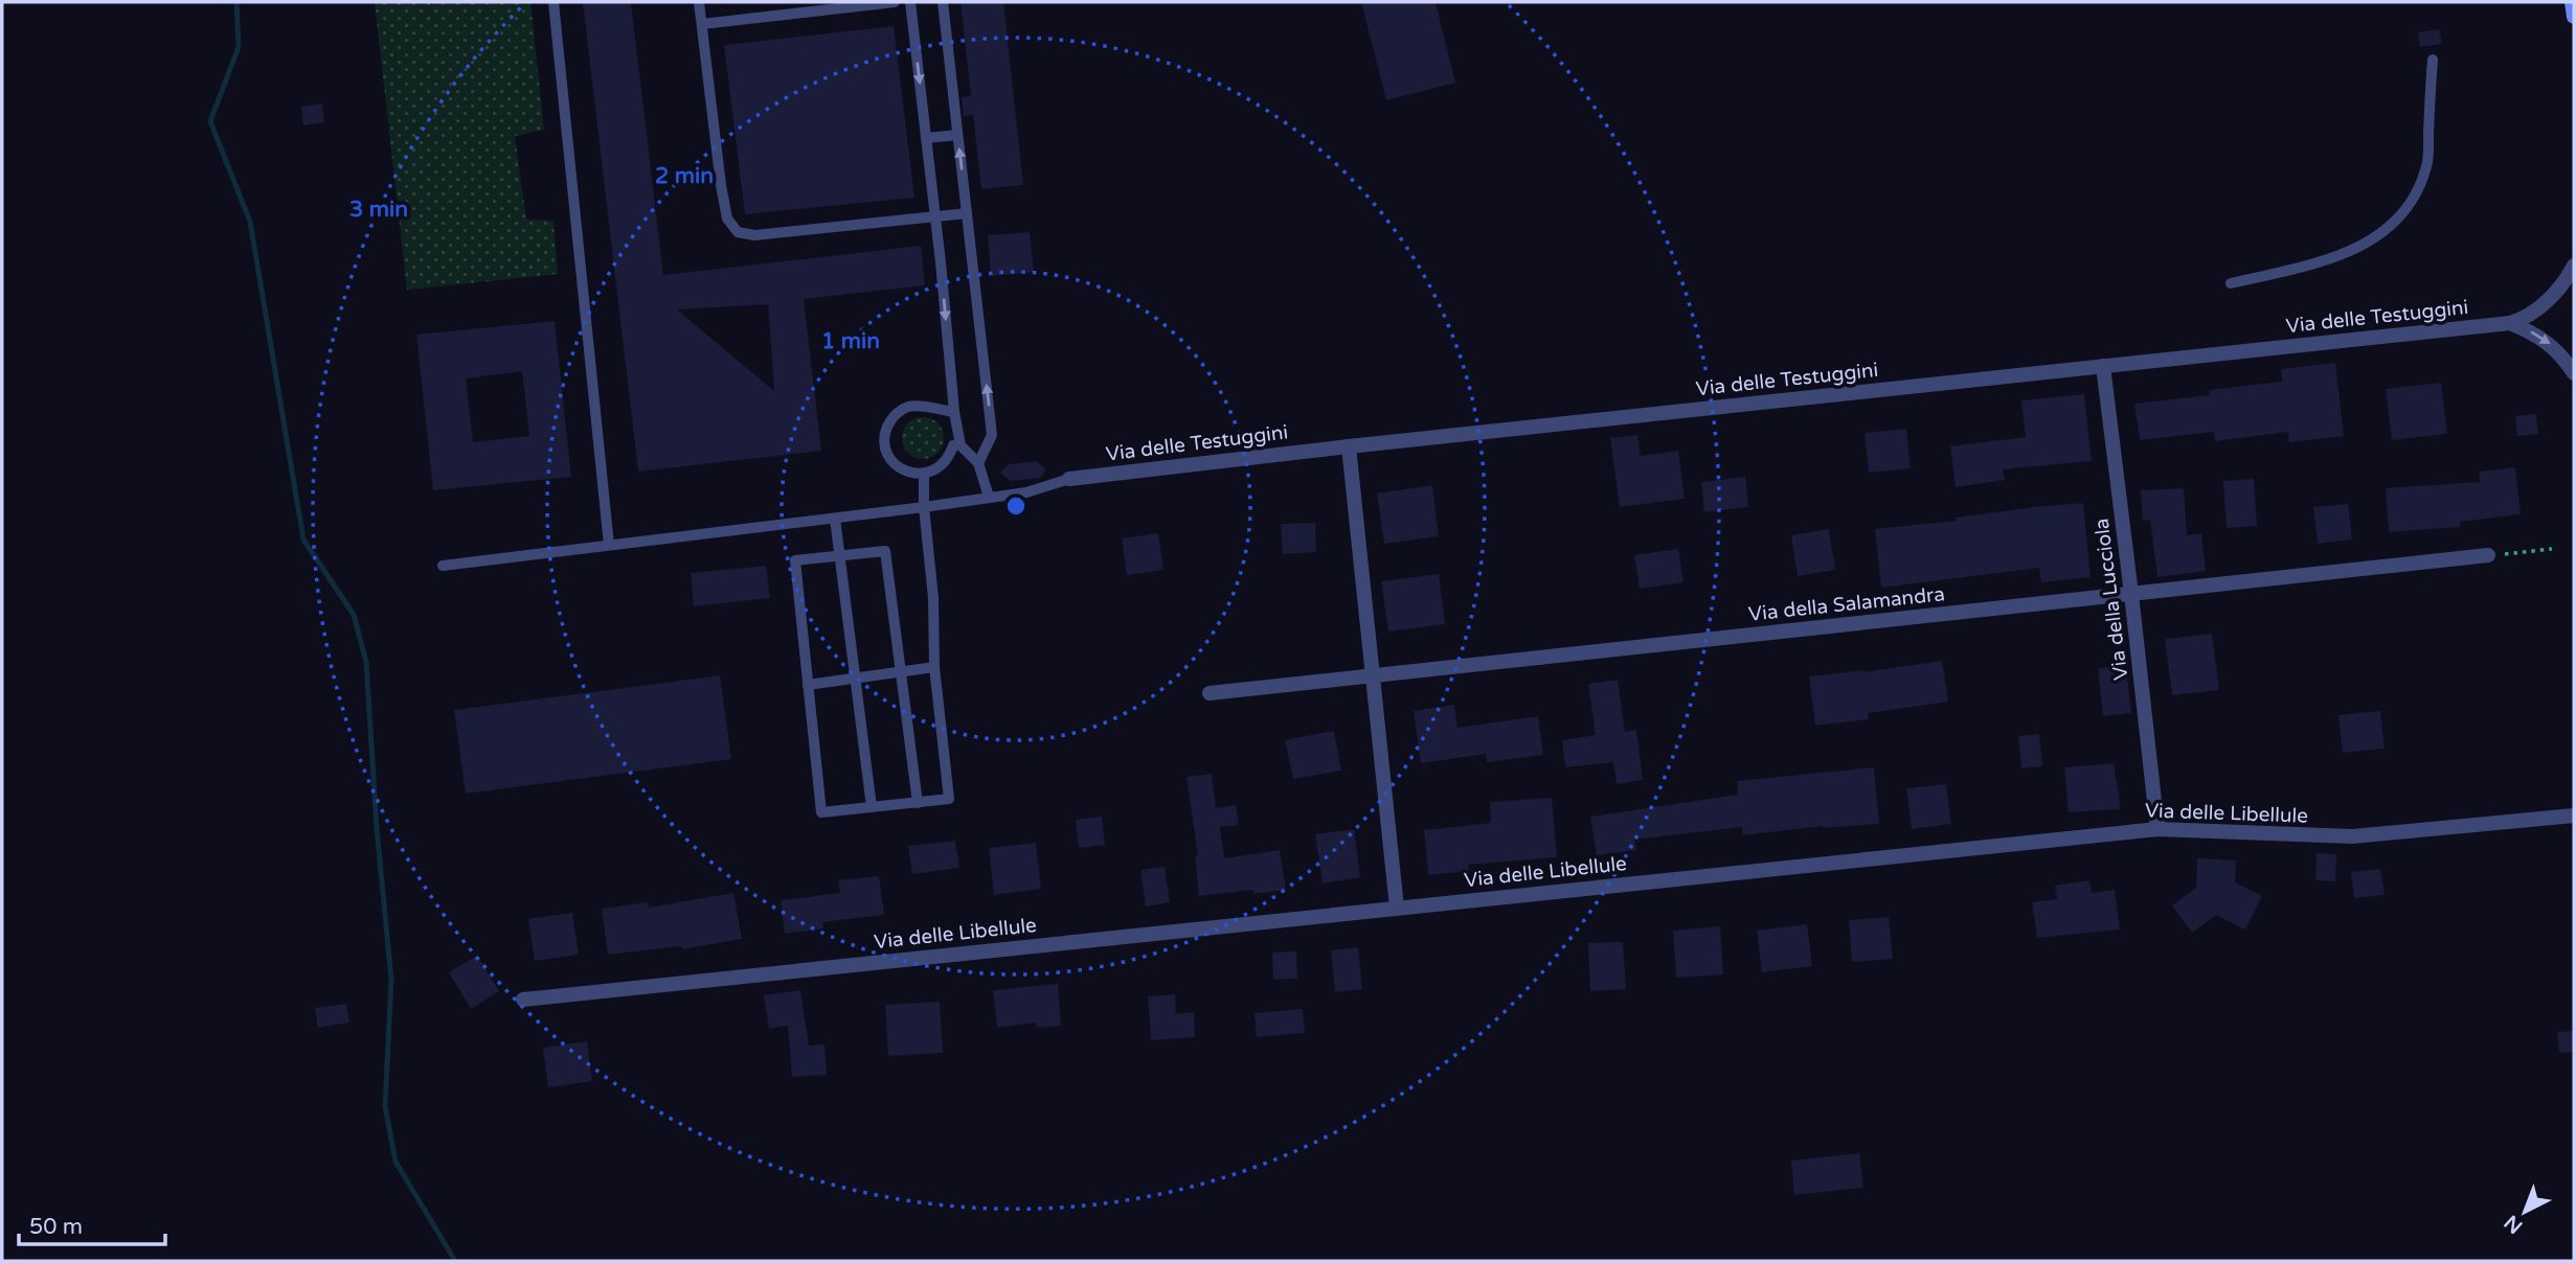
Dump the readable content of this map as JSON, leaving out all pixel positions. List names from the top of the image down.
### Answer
{
  "streets": {
    "street": [
      "Via delle Testuggini",
      "Via della Lucciola",
      "Via della Salamandra",
      "Via delle Libellule"
    ]
  },
  "crossings": [
    ["Via delle Testuggini", "Via della Lucciola"],
    ["Via della Lucciola", "Via della Salamandra"],
    ["Via della Lucciola", "Via delle Libellule"]
  ],
  "scale_bar": "50 m",
  "north": "bottom left",
  "rings": ["2 min", "3 min", "1 min"]
}
